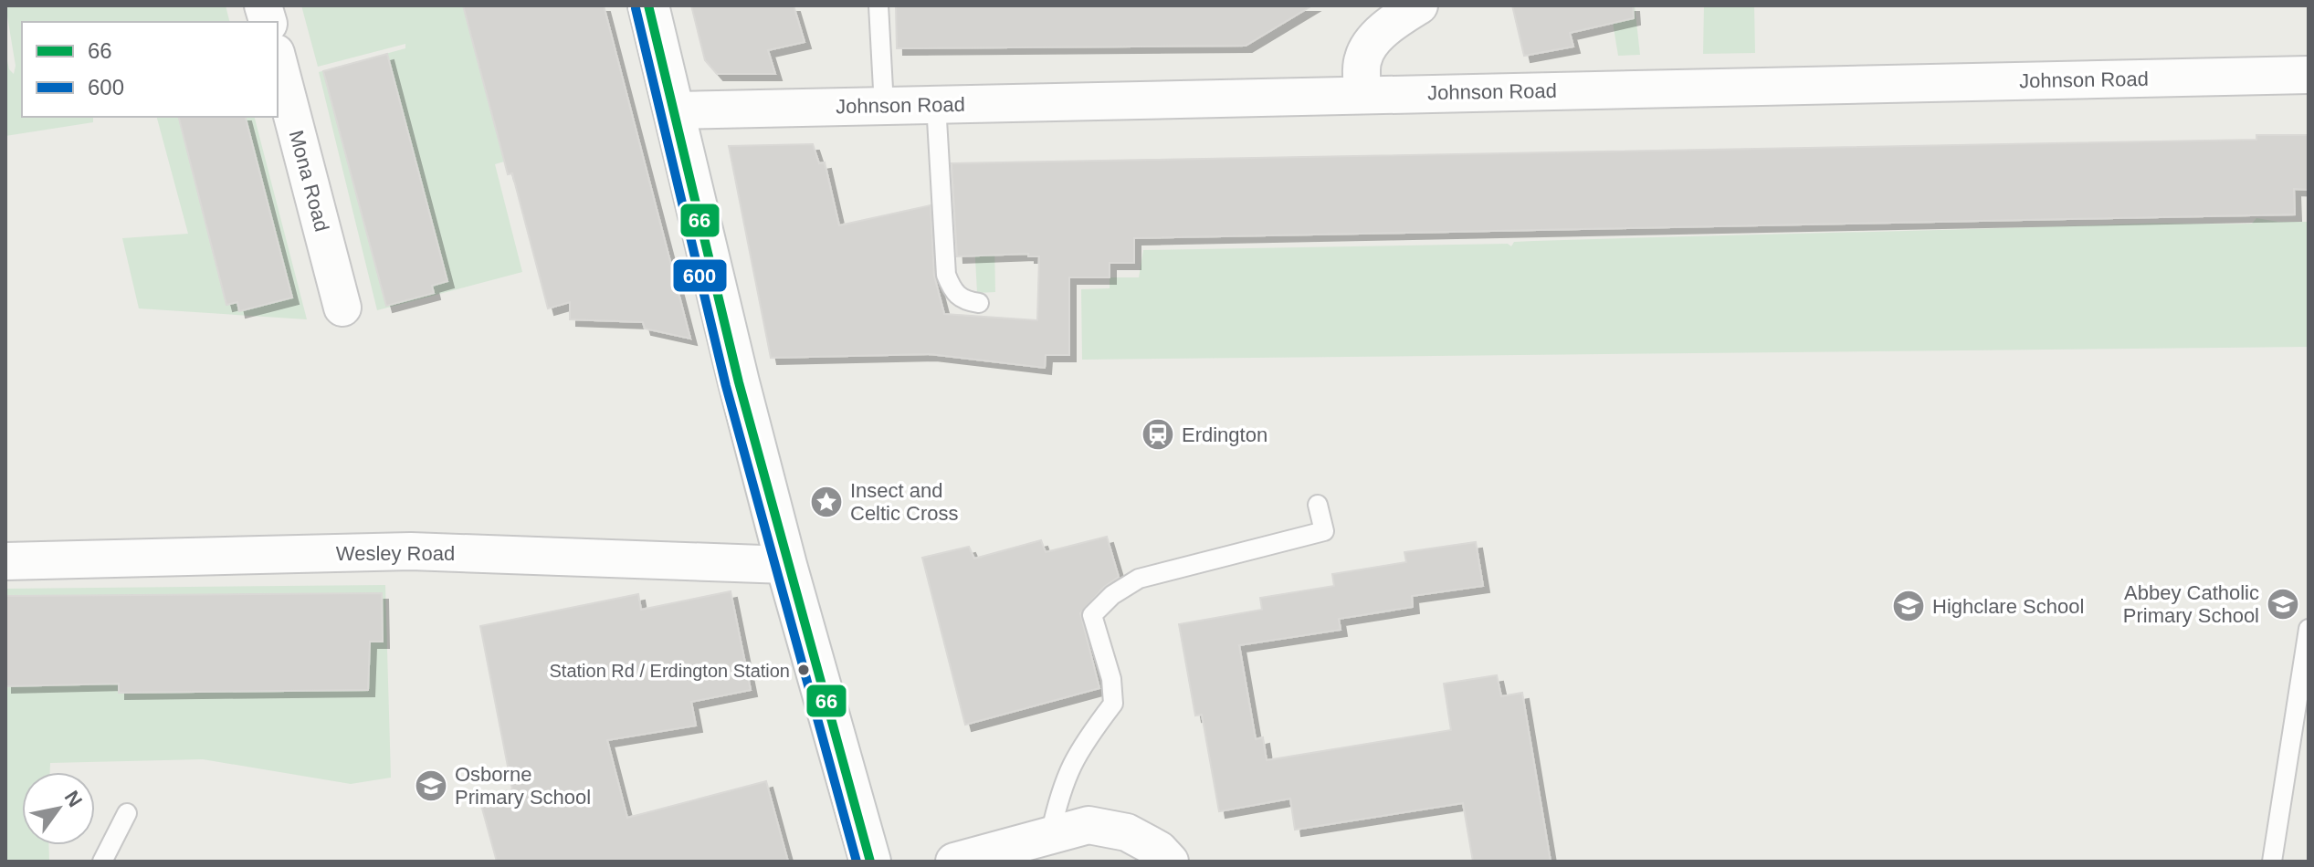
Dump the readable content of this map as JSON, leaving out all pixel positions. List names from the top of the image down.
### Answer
{
  "streets": {
    "street": ["Johnson Road", "Mona Road", "Wesley Road"]
  },
  "places": {
    "station": ["Erdington"],
    "place": ["Insect and Celtic Cross"],
    "school or university": ["Abbey Catholic Primary School", "Highclare School", "Osborne Primary School"],
    "other": ["Station Rd / Erdington Station"]
  },
  "lines": ["transit line 66", "transit line 600"],
  "legend": ["66", "600"],
  "north": "top right"
}
